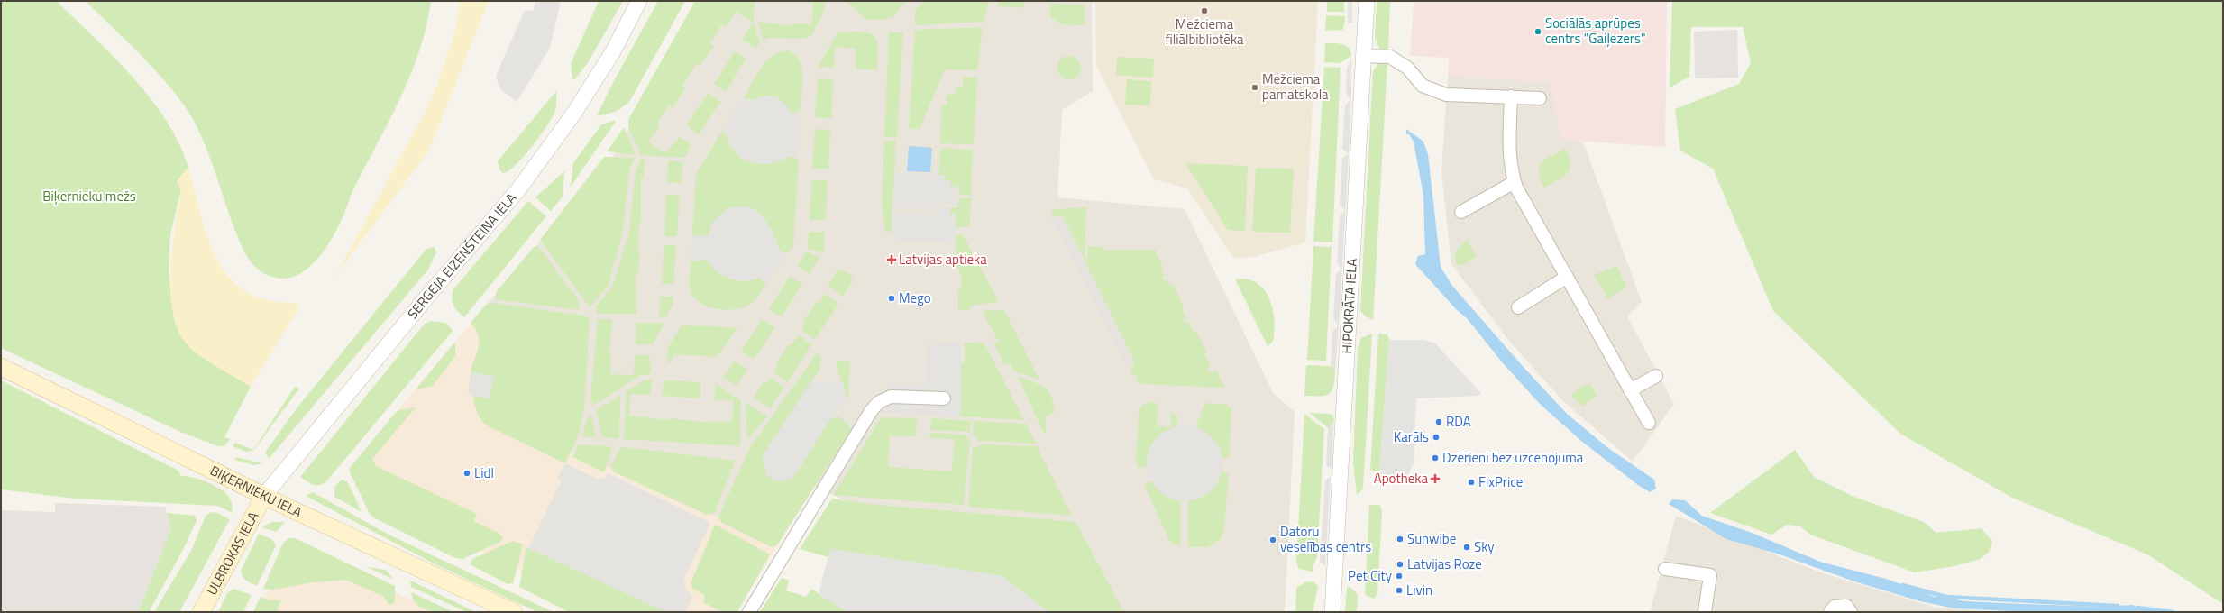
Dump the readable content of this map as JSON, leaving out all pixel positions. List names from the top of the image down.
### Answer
{
  "streets": {
    "main road": ["BIĶERNIEKU IELA", "ULBROKAS IELA"],
    "street": ["SERGEJA EIZENŠTEINA IELA", "HIPOKRĀTA IELA"]
  },
  "crossings": [
    ["SERGEJA EIZENŠTEINA IELA", "BIĶERNIEKU IELA"],
    ["SERGEJA EIZENŠTEINA IELA", "ULBROKAS IELA"],
    ["BIĶERNIEKU IELA", "ULBROKAS IELA"]
  ],
  "parks": ["Biķernieku mežs"],
  "places": {
    "other": [
      "Mežciema filiālbibliotēka",
      "Sociālās aprūpes centrs \"Gaiļezers\"",
      "Mežciema pamatskola",
      "Mego",
      "RDA",
      "Karāls",
      "Dzērieni bez uzcenojuma",
      "Lidl",
      "FixPrice",
      "Sunwibe",
      "Datoru veselības centrs",
      "Sky",
      "Latvijas Roze",
      "Pet City",
      "Livin"
    ],
    "health": ["Latvijas aptieka", "Apotheka"]
  }
}
